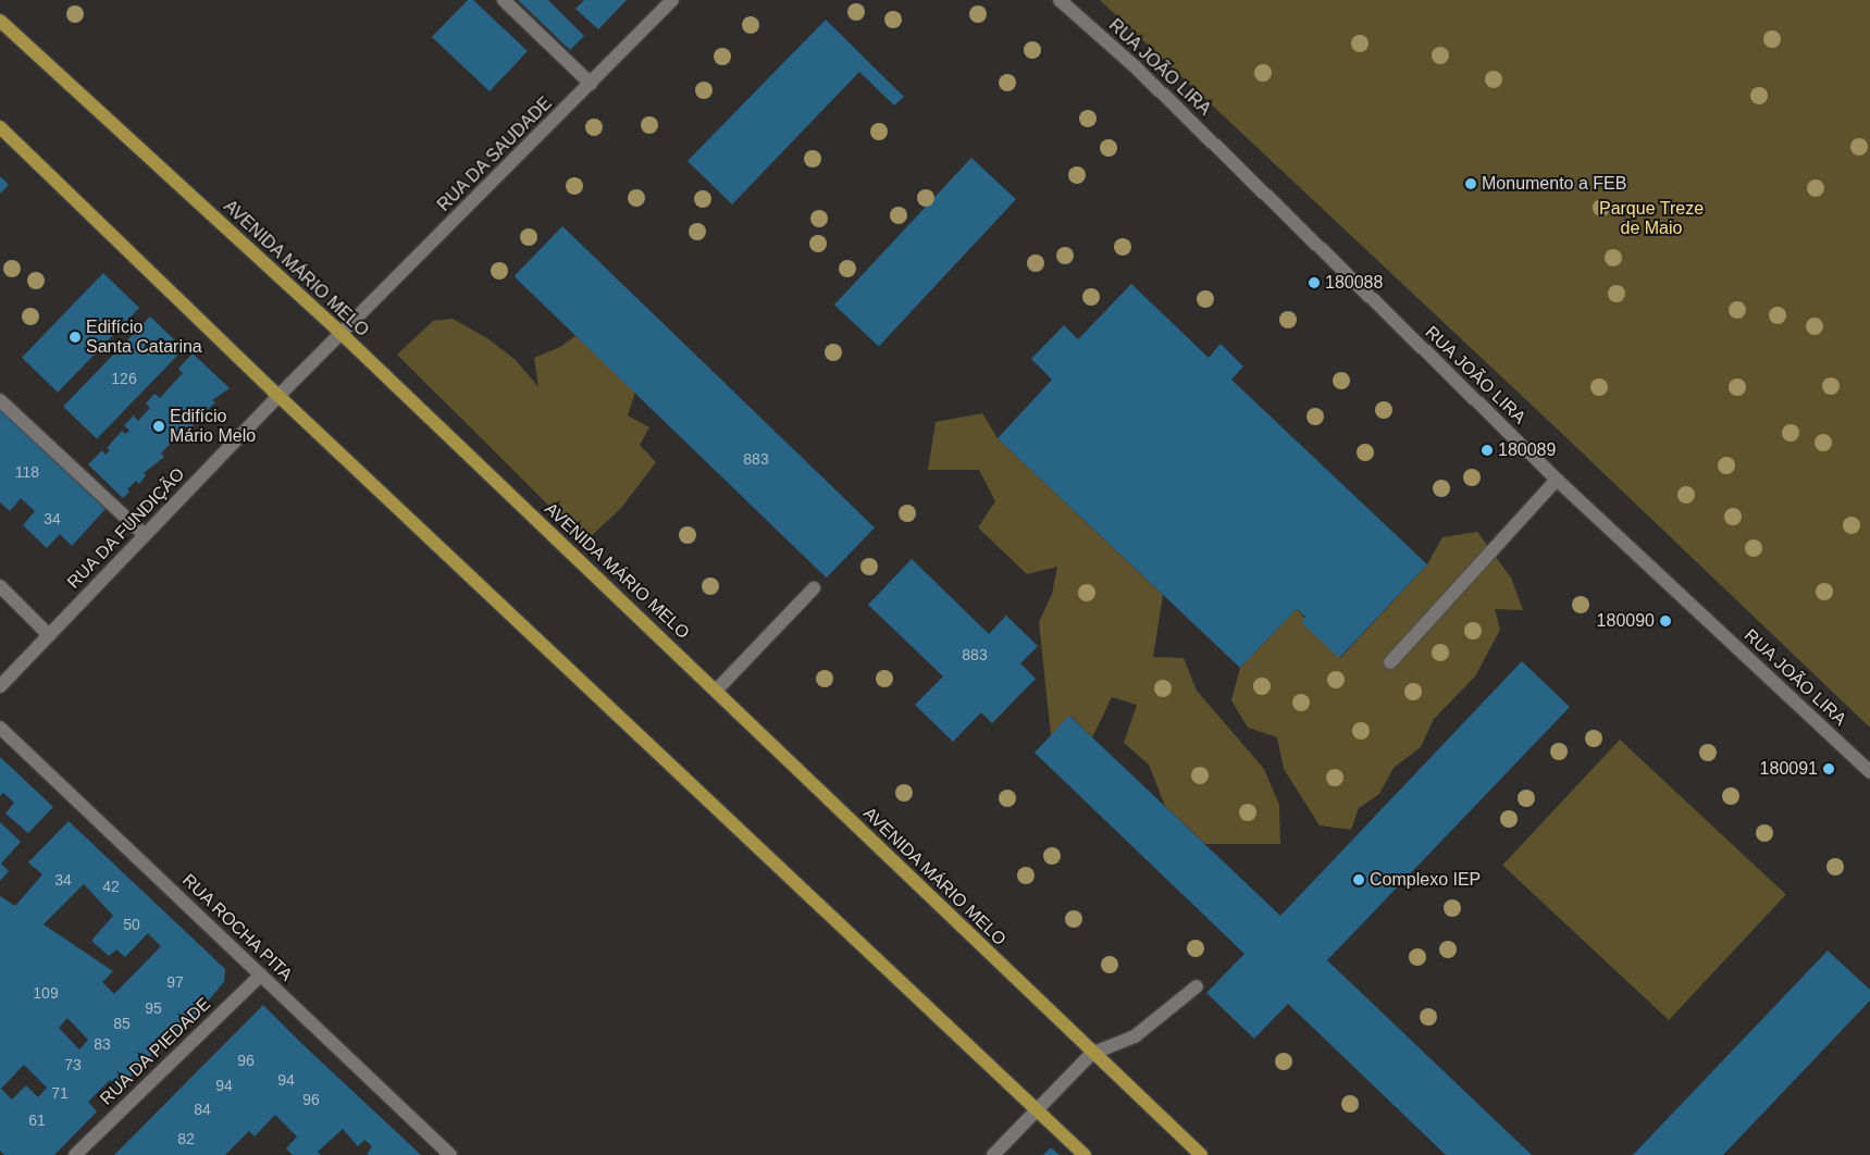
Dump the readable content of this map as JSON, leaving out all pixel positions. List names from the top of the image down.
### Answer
{
  "streets": {
    "main road": ["AVENIDA MÁRIO MELO"],
    "street": [
      "RUA JOÃO LIRA",
      "RUA DA SAUDADE",
      "RUA DA FUNDIÇÃO",
      "RUA ROCHA PITA",
      "RUA DA PIEDADE"
    ]
  },
  "crossings": [
    ["RUA DA SAUDADE", "AVENIDA MÁRIO MELO"],
    ["RUA DA SAUDADE", "RUA DA FUNDIÇÃO"],
    ["RUA ROCHA PITA", "RUA DA PIEDADE"]
  ],
  "parks": ["Parque Treze de Maio"],
  "places": [
    "Monumento a FEB",
    "180088",
    "Edifício Santa Catarina",
    "Edifício Mário Melo",
    "180089",
    "180090",
    "180091",
    "Complexo IEP"
  ],
  "house_numbers": [
    "126",
    "883",
    "118",
    "34",
    "883",
    "34",
    "42",
    "50",
    "97",
    "109",
    "95",
    "85",
    "83",
    "96",
    "73",
    "94",
    "94",
    "71",
    "96",
    "84",
    "61",
    "82"
  ]
}
